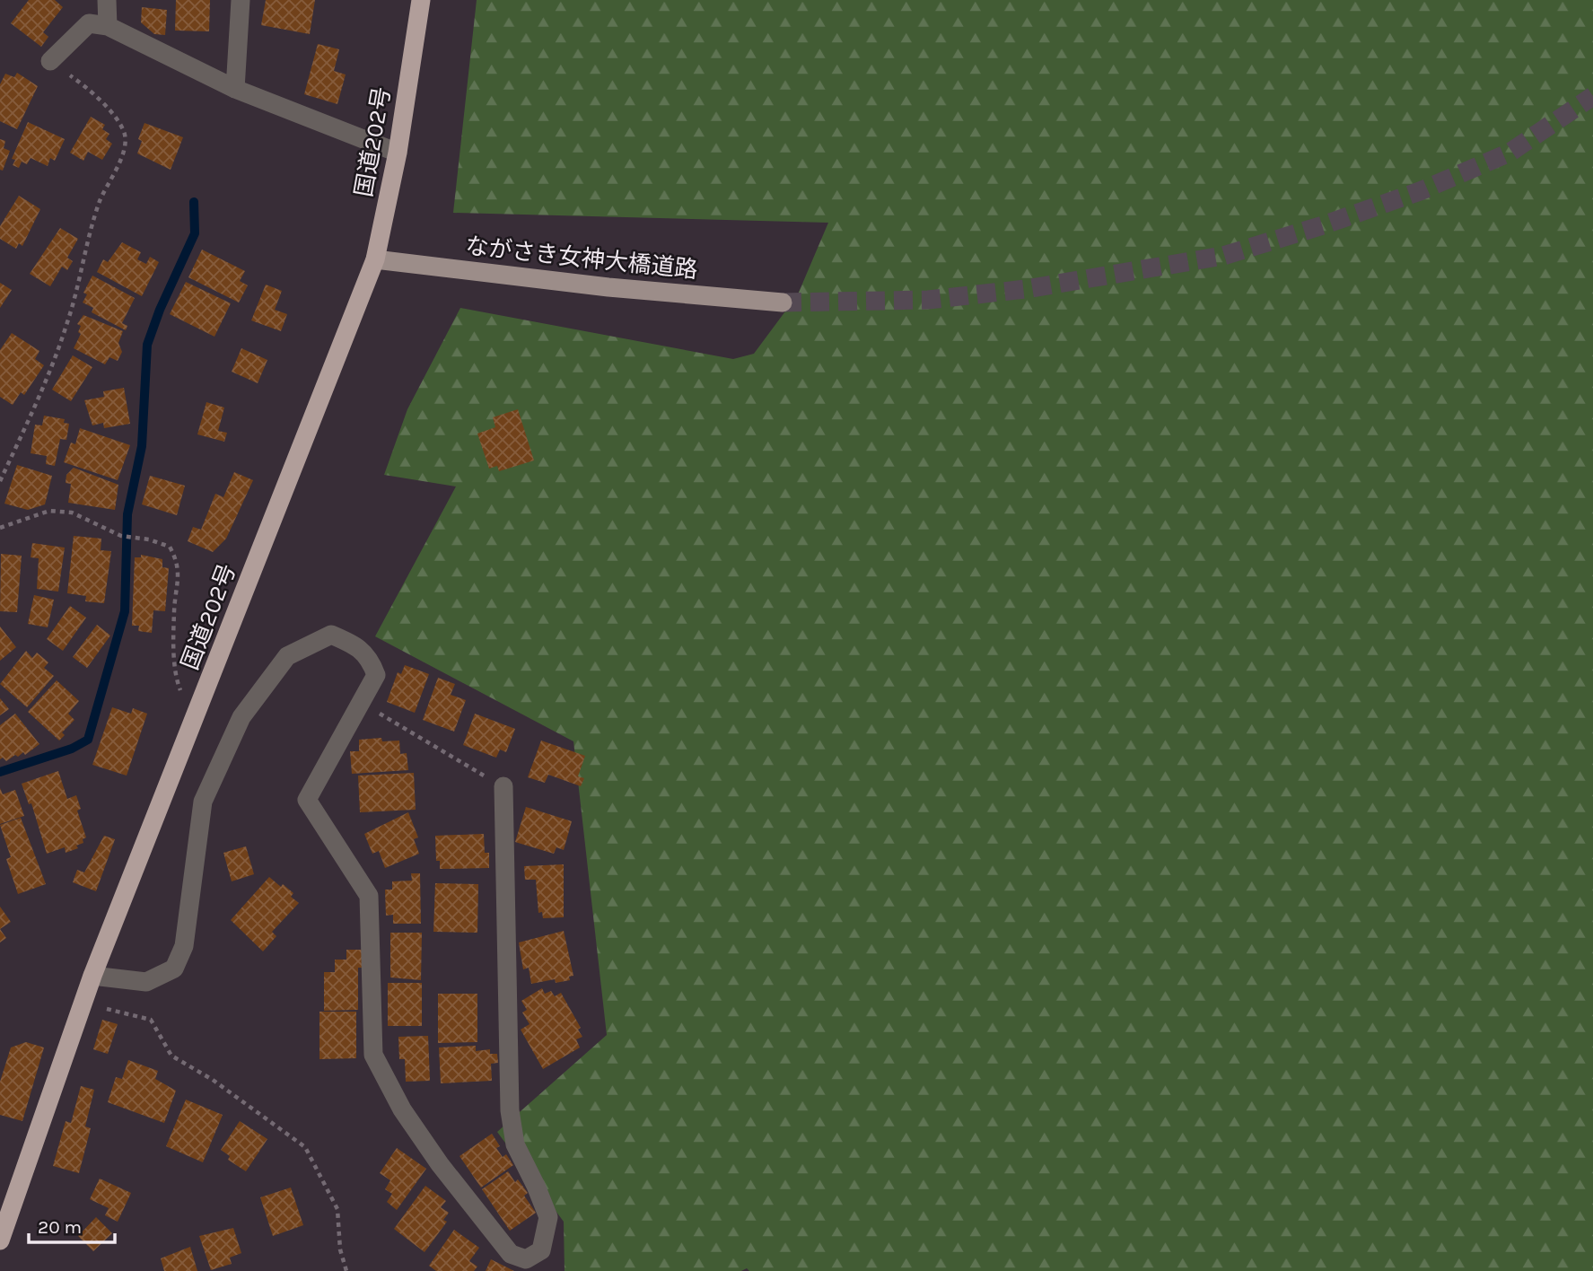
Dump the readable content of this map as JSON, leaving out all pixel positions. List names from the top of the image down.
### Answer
{
  "streets": {
    "highway": ["国道202号"],
    "main road": ["ながさき女神大橋道路"]
  },
  "crossings": [
    ["国道202号", "ながさき女神大橋道路"]
  ],
  "scale_bar": "20 m"
}
